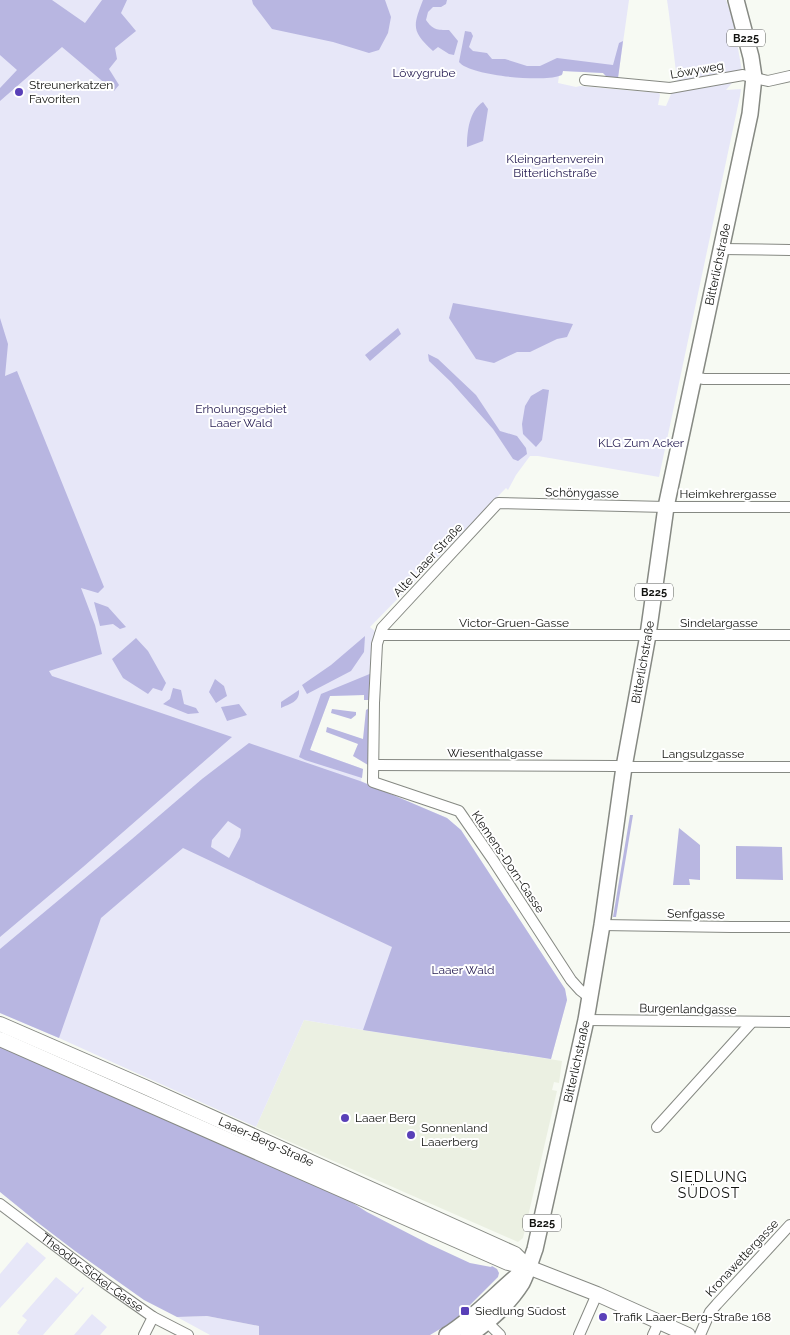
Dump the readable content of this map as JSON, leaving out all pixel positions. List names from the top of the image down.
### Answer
{
  "streets": {
    "main road": ["B225", "Bitterlichstraße", "Laaer-Berg-Straße"],
    "street": [
      "Löwyweg",
      "Schönygasse",
      "Heimkehrergasse",
      "Alte Laaer Straße",
      "Victor-Gruen-Gasse",
      "Sindelargasse",
      "Wiesenthalgasse",
      "Langsulzgasse",
      "Klemens-Dorn-Gasse",
      "Senfgasse",
      "Burgenlandgasse",
      "Kronawettergasse",
      "Theodor-Sickel-Gasse"
    ]
  },
  "crossings": [
    ["B225", "Bitterlichstraße"],
    ["B225", "Laaer-Berg-Straße"],
    ["Löwyweg", "Bitterlichstraße"],
    ["Bitterlichstraße", "Schönygasse"],
    ["Bitterlichstraße", "Heimkehrergasse"],
    ["Bitterlichstraße", "Victor-Gruen-Gasse"],
    ["Bitterlichstraße", "Sindelargasse"],
    ["Bitterlichstraße", "Wiesenthalgasse"],
    ["Bitterlichstraße", "Langsulzgasse"],
    ["Bitterlichstraße", "Klemens-Dorn-Gasse"],
    ["Bitterlichstraße", "Senfgasse"],
    ["Bitterlichstraße", "Burgenlandgasse"],
    ["Bitterlichstraße", "Laaer-Berg-Straße"],
    ["Schönygasse", "Heimkehrergasse"],
    ["Schönygasse", "Alte Laaer Straße"],
    ["Alte Laaer Straße", "Victor-Gruen-Gasse"],
    ["Alte Laaer Straße", "Klemens-Dorn-Gasse"],
    ["Victor-Gruen-Gasse", "Sindelargasse"],
    ["Victor-Gruen-Gasse", "Klemens-Dorn-Gasse"],
    ["Wiesenthalgasse", "Langsulzgasse"],
    ["Wiesenthalgasse", "Klemens-Dorn-Gasse"]
  ],
  "districts": ["SIEDLUNG SÜDOST"],
  "parks": [
    "Löwygrube",
    "Kleingartenverein Bitterlichstraße",
    "Erholungsgebiet Laaer Wald",
    "KLG Zum Acker",
    "Laaer Wald"
  ],
  "places": {
    "other": [
      "Streunerkatzen Favoriten",
      "Laaer Berg",
      "Sonnenland Laaerberg",
      "Trafik Laaer-Berg-Straße 168"
    ],
    "transit": ["Siedlung Südost"]
  }
}
